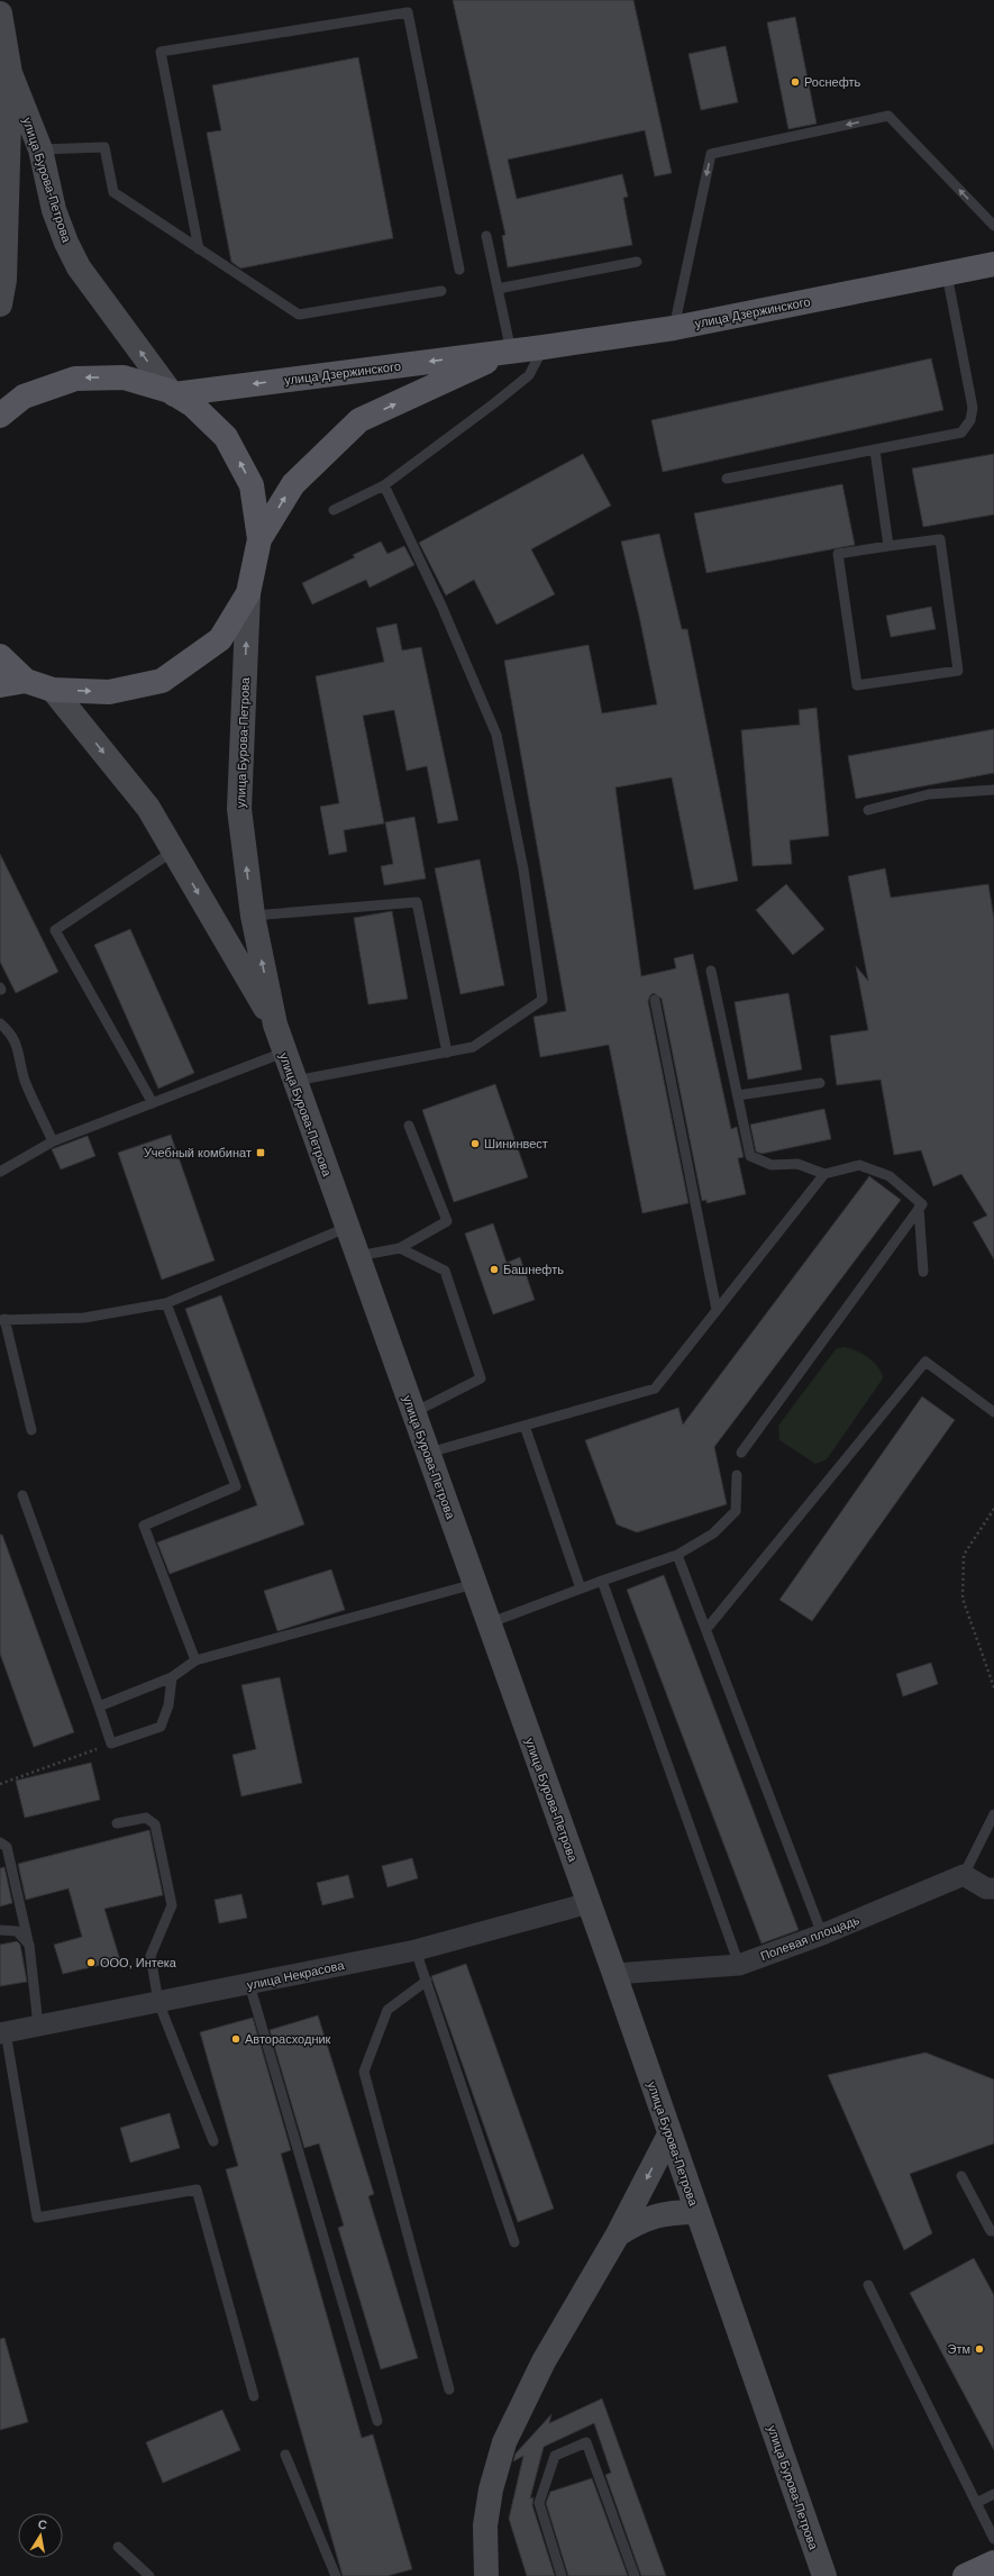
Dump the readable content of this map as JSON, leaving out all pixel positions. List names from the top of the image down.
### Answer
{
  "streets": {
    "main road": ["улица Бурова-Петрова", "улица Дзержинского"],
    "street": ["Полевая площадь", "улица Некрасова"]
  },
  "crossings": [
    ["улица Бурова-Петрова", "улица Дзержинского"],
    ["улица Бурова-Петрова", "Полевая площадь"],
    ["улица Бурова-Петрова", "улица Некрасова"]
  ],
  "places": {
    "other": [
      "Роснефть",
      "Шининвест",
      "Башнефть",
      "ООО, Интека",
      "Авторасходник",
      "Этм"
    ],
    "transit": ["Учебный комбинат"]
  },
  "north": "top"
}
